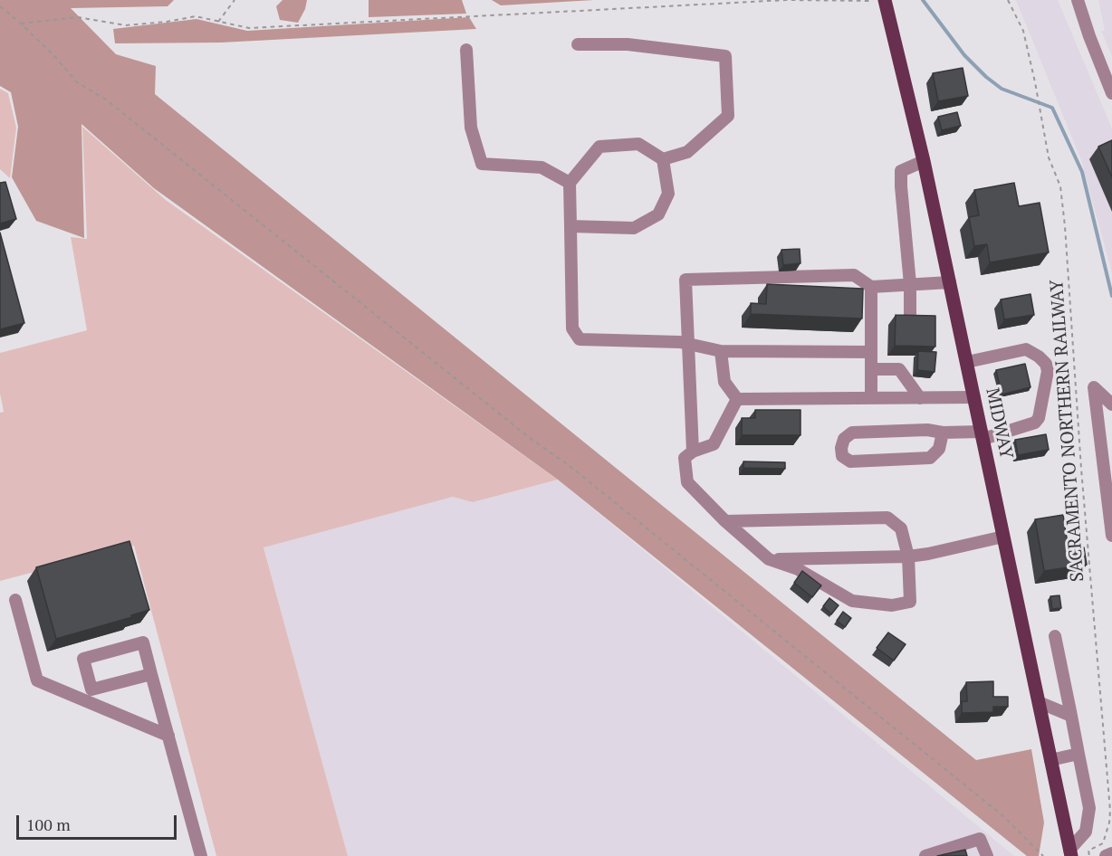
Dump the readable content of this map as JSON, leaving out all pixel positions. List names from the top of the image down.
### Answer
{
  "streets": {
    "main road": ["MIDWAY"],
    "path": ["SACRAMENTO NORTHERN RAILWAY"]
  },
  "scale_bar": "100 m"
}
